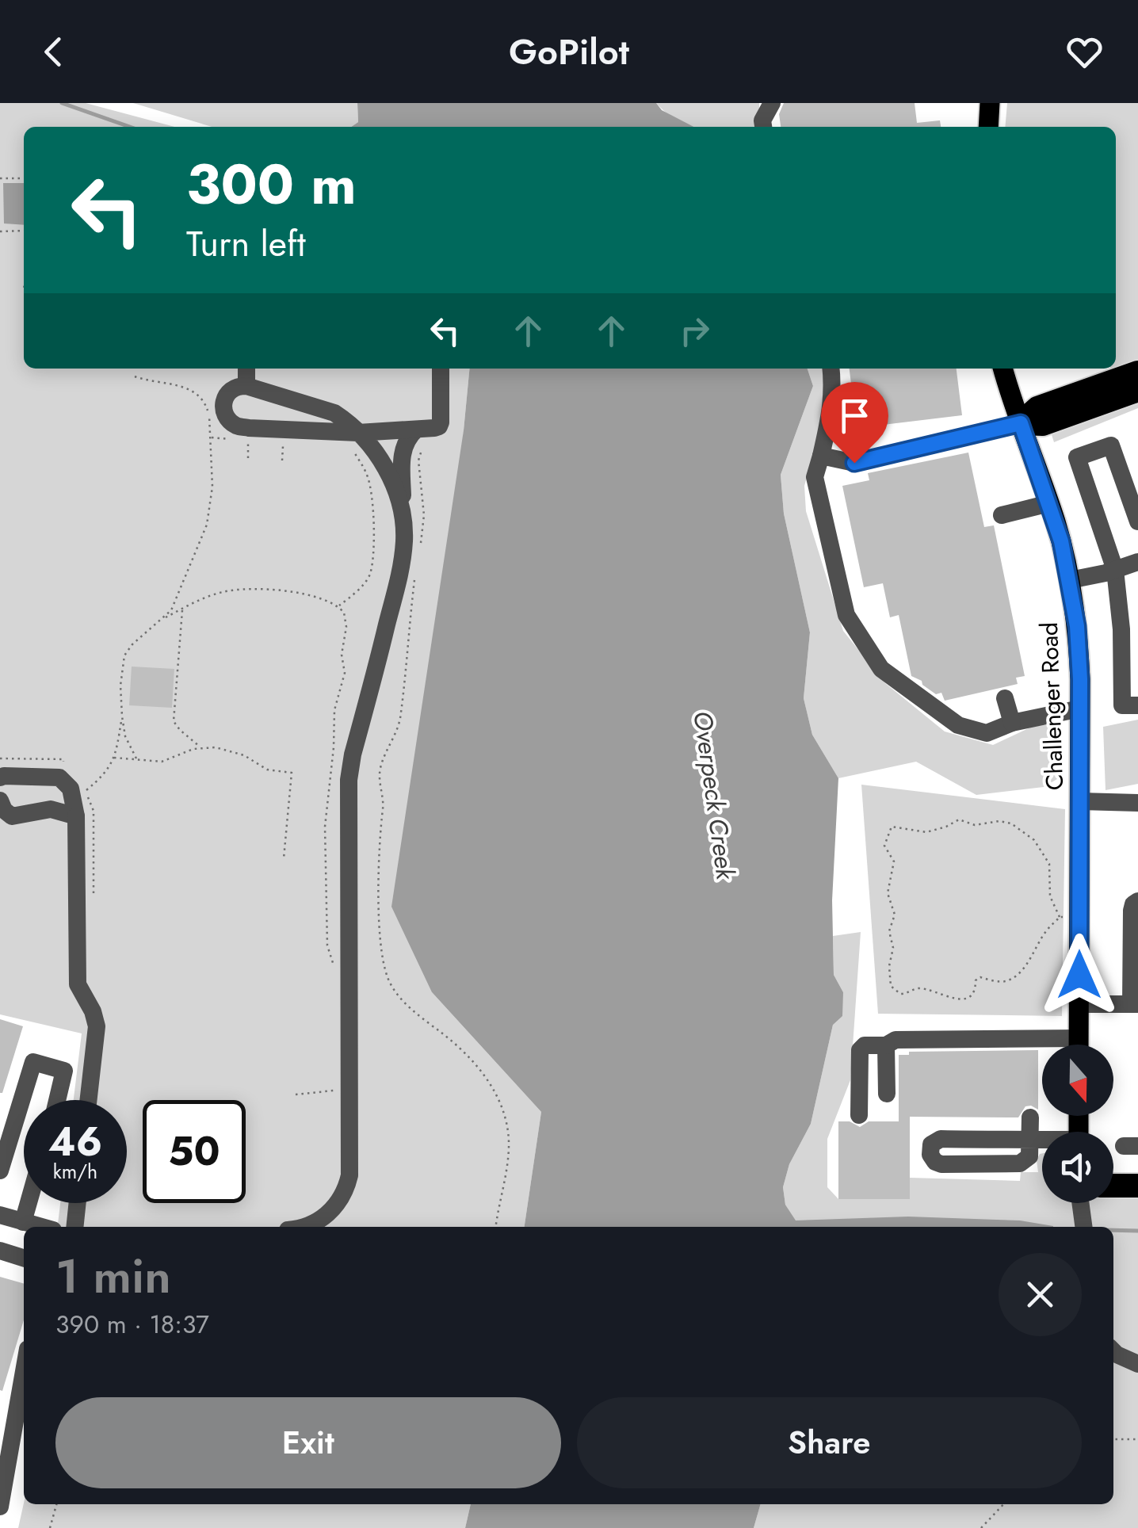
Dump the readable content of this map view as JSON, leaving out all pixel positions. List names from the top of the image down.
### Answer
{
  "streets": {
    "main road": ["Challenger Road"]
  },
  "water": ["Overpeck Creek"],
  "north": "bottom",
  "page": {
    "header": "GoPilot",
    "turn": ["300 m", "Turn left"],
    "speed": "46 km/h",
    "limit": "50",
    "heading": ["1 min", "390 m · 18:37"],
    "buttons": ["Exit", "Share"]
  }
}
